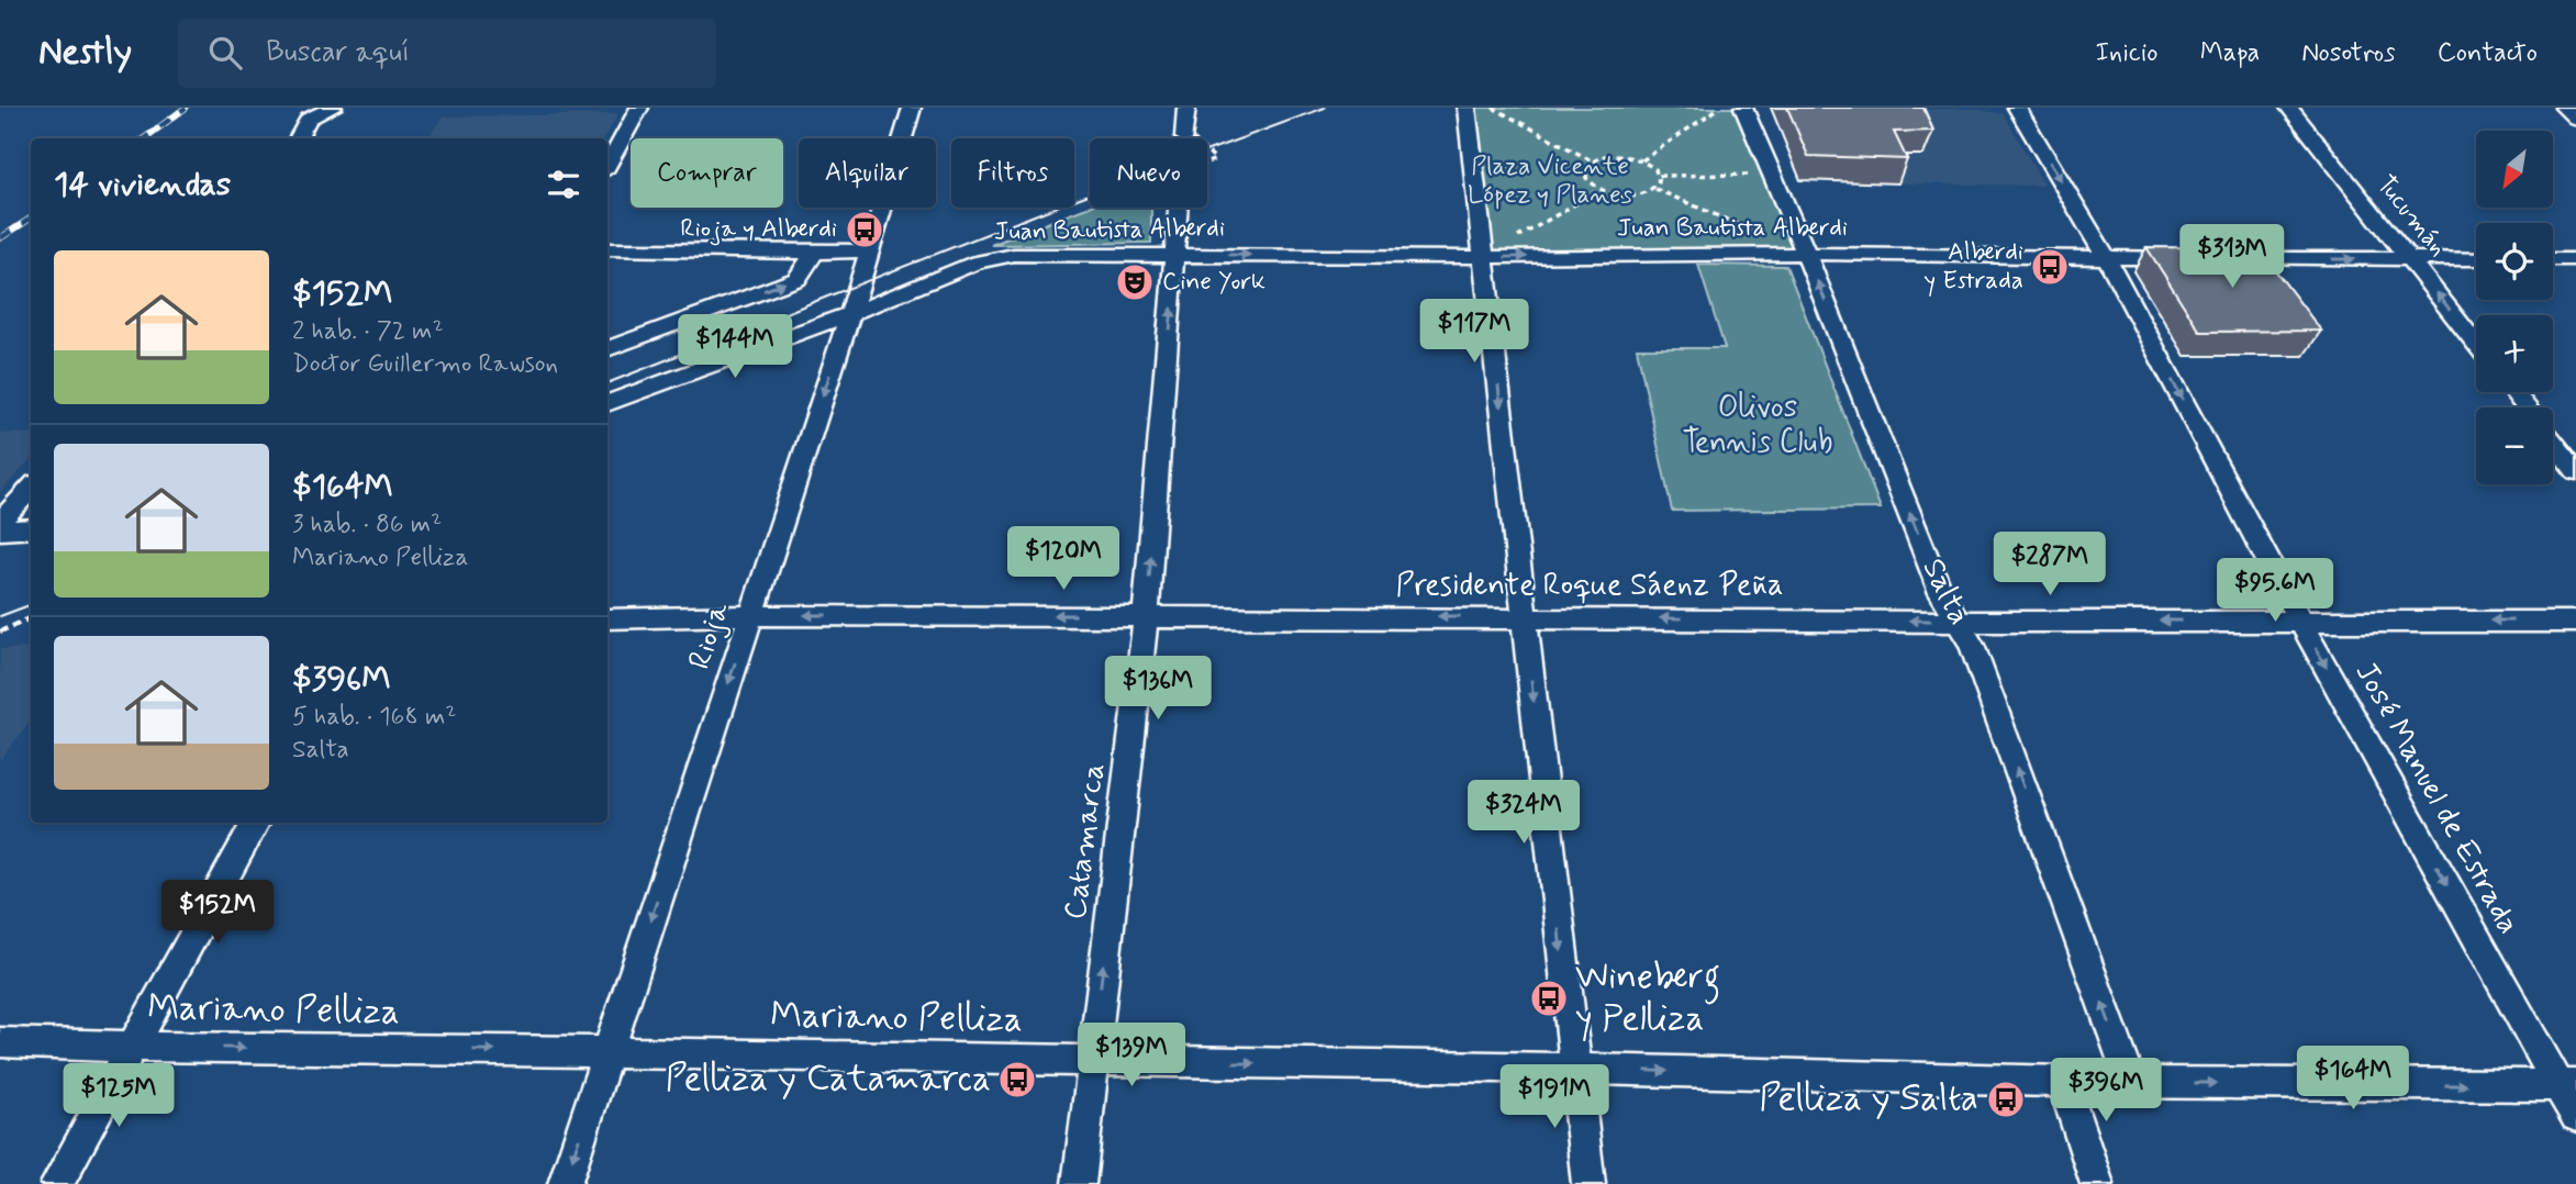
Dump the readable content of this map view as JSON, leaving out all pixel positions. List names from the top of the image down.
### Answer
{
  "streets": {
    "street": [
      "Tucumán",
      "Juan Bautista Alberdi",
      "Presidente Roque Sáenz Peña",
      "Salta",
      "Rioja",
      "José Manuel de Estrada",
      "Catamarca",
      "Mariano Pelliza"
    ]
  },
  "crossings": [
    ["Tucumán", "Juan Bautista Alberdi"],
    ["Juan Bautista Alberdi", "Salta"],
    ["Juan Bautista Alberdi", "Rioja"],
    ["Juan Bautista Alberdi", "José Manuel de Estrada"],
    ["Juan Bautista Alberdi", "Catamarca"],
    ["Presidente Roque Sáenz Peña", "Salta"],
    ["Presidente Roque Sáenz Peña", "Rioja"],
    ["Presidente Roque Sáenz Peña", "José Manuel de Estrada"],
    ["Presidente Roque Sáenz Peña", "Catamarca"],
    ["Salta", "Mariano Pelliza"],
    ["Rioja", "Mariano Pelliza"],
    ["José Manuel de Estrada", "Mariano Pelliza"],
    ["Catamarca", "Mariano Pelliza"]
  ],
  "one_way": [
    "Tucumán",
    "Juan Bautista Alberdi",
    "Presidente Roque Sáenz Peña",
    "Salta",
    "Rioja",
    "José Manuel de Estrada",
    "Catamarca",
    "Mariano Pelliza"
  ],
  "parks": ["Plaza Vicente López y Planes", "Olivos Tennis Club"],
  "places": {
    "bus stop": [
      "Rioja y Alberdi",
      "Alberdi y Estrada",
      "Wineberg y Pelliza",
      "Pelliza y Catamarca",
      "Pelliza y Salta"
    ],
    "theatre": ["Cine York"]
  },
  "north": "bottom left",
  "page": {
    "header": "Nestly",
    "search": "Buscar aquí",
    "nav": [
      "Inicio",
      "Mapa",
      "Nosotros",
      "Contacto"
    ],
    "map_buttons": ["+", "−"],
    "chip": [
      "Comprar",
      "Alquilar",
      "Filtros",
      "Nuevo"
    ],
    "heading": "14 viviendas",
    "price": [
      "$313M",
      "$117M",
      "$144M",
      "$120M",
      "$287M",
      "$95.6M",
      "$136M",
      "$324M",
      "$152M",
      "$139M",
      "$164M",
      "$396M",
      "$125M",
      "$191M"
    ],
    "list": [
      {
        "name": "$152M",
        "note": "2 hab. · 72 m² · Doctor Guillermo Rawson"
      },
      {
        "name": "$164M",
        "note": "3 hab. · 86 m² · Mariano Pelliza"
      },
      {
        "name": "$396M",
        "note": "5 hab. · 168 m² · Salta"
      }
    ]
  }
}
